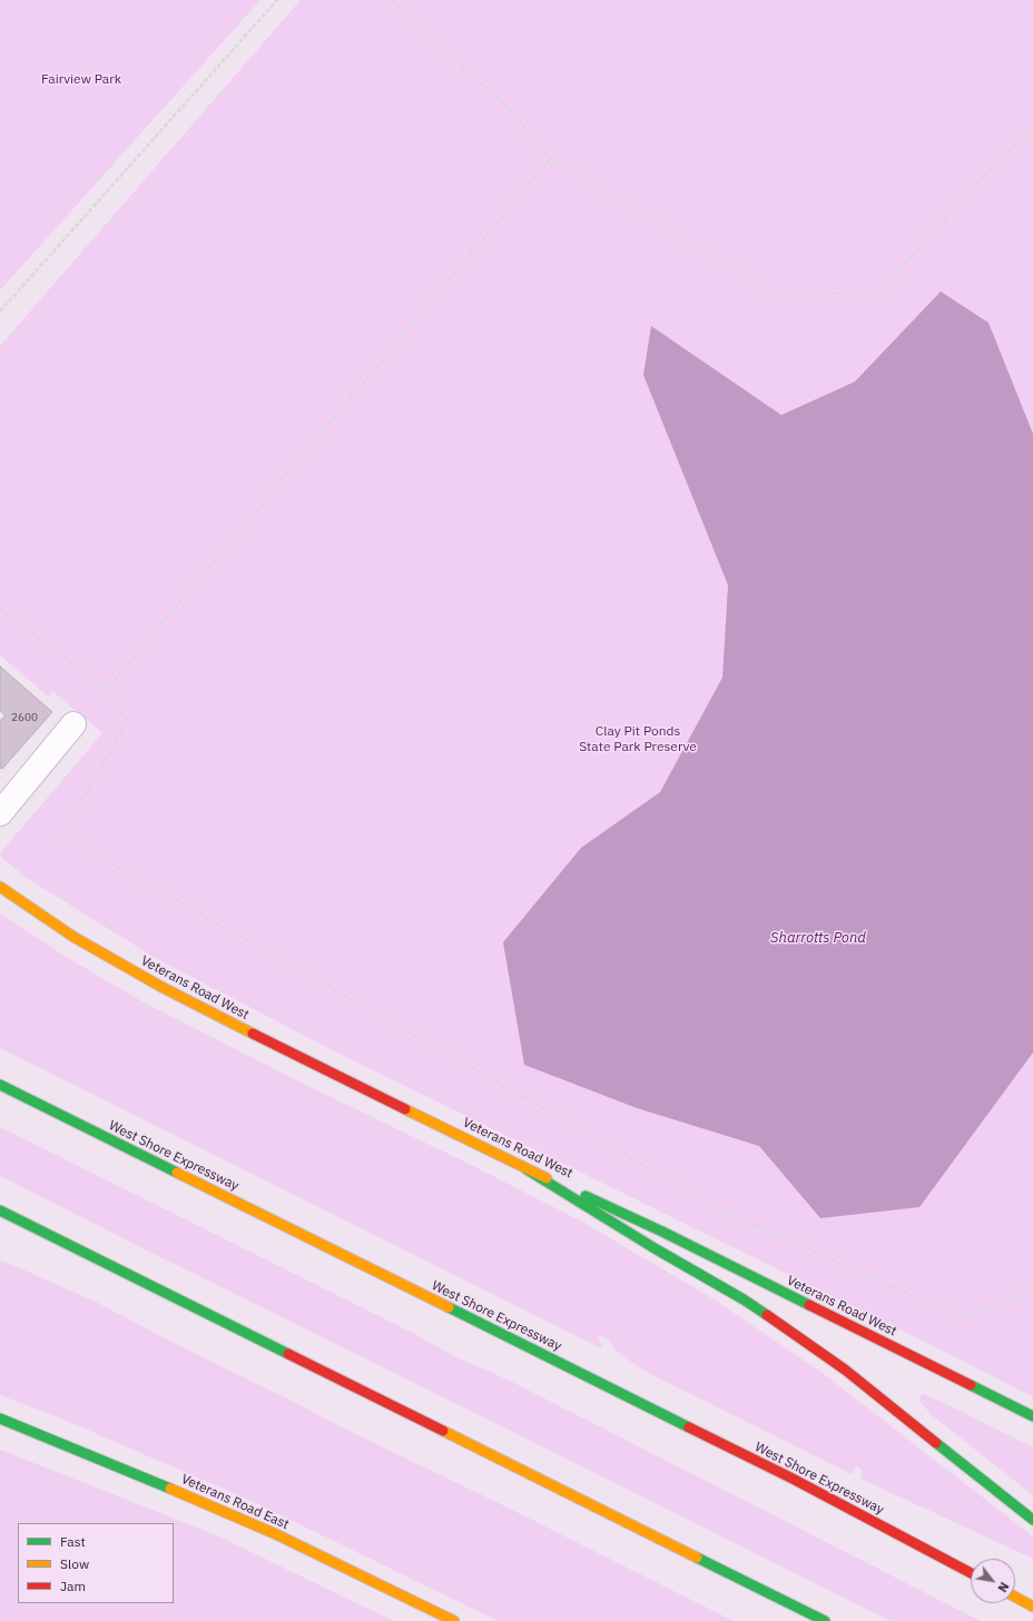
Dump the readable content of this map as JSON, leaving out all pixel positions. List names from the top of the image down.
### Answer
{
  "streets": {
    "main road": ["Veterans Road West", "West Shore Expressway", "Veterans Road East"]
  },
  "water": ["Sharrotts Pond"],
  "parks": ["Fairview Park", "Clay Pit Ponds State Park Preserve"],
  "house_numbers": ["2600"],
  "legend": ["Fast", "Slow", "Jam"],
  "north": "bottom right"
}
